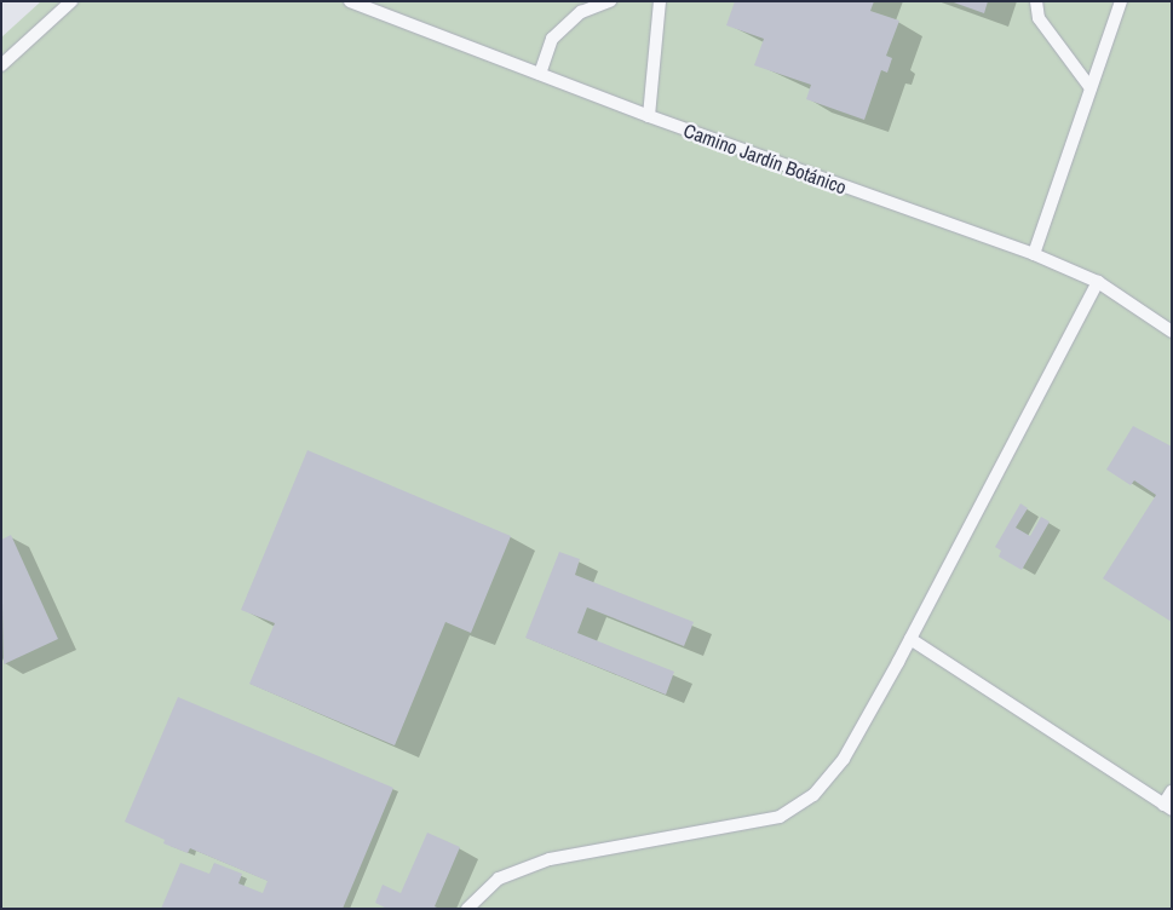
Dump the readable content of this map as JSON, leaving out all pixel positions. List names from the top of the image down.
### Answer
{
  "streets": {
    "lane": ["Camino Jardín Botánico"]
  }
}
